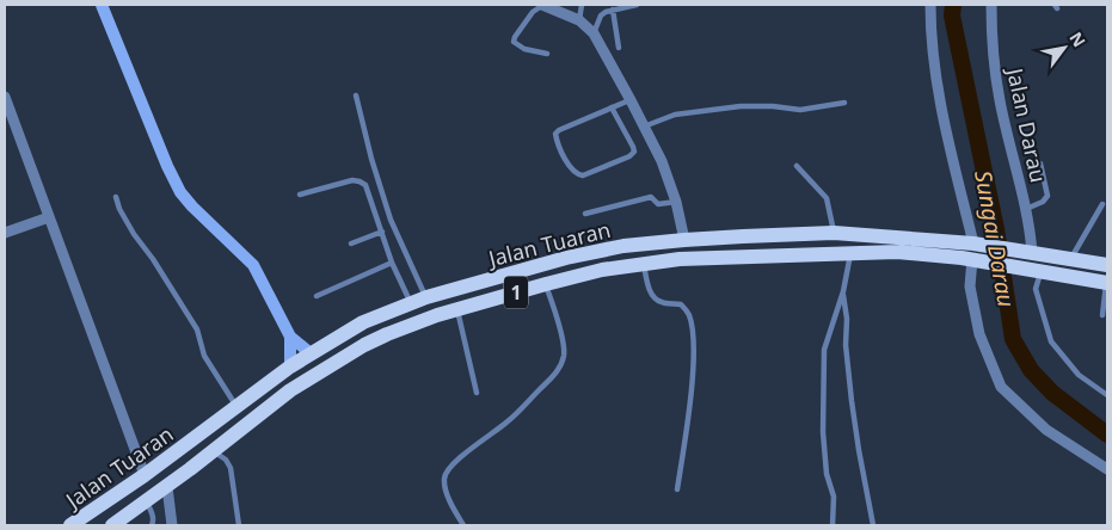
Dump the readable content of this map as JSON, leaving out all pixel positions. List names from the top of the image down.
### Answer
{
  "streets": {
    "main road": ["Jalan Tuaran", "1"],
    "street": ["Jalan Darau"]
  },
  "crossings": [
    ["Jalan Darau", "Jalan Tuaran"]
  ],
  "water": ["Sungai Darau"],
  "north": "top right"
}
